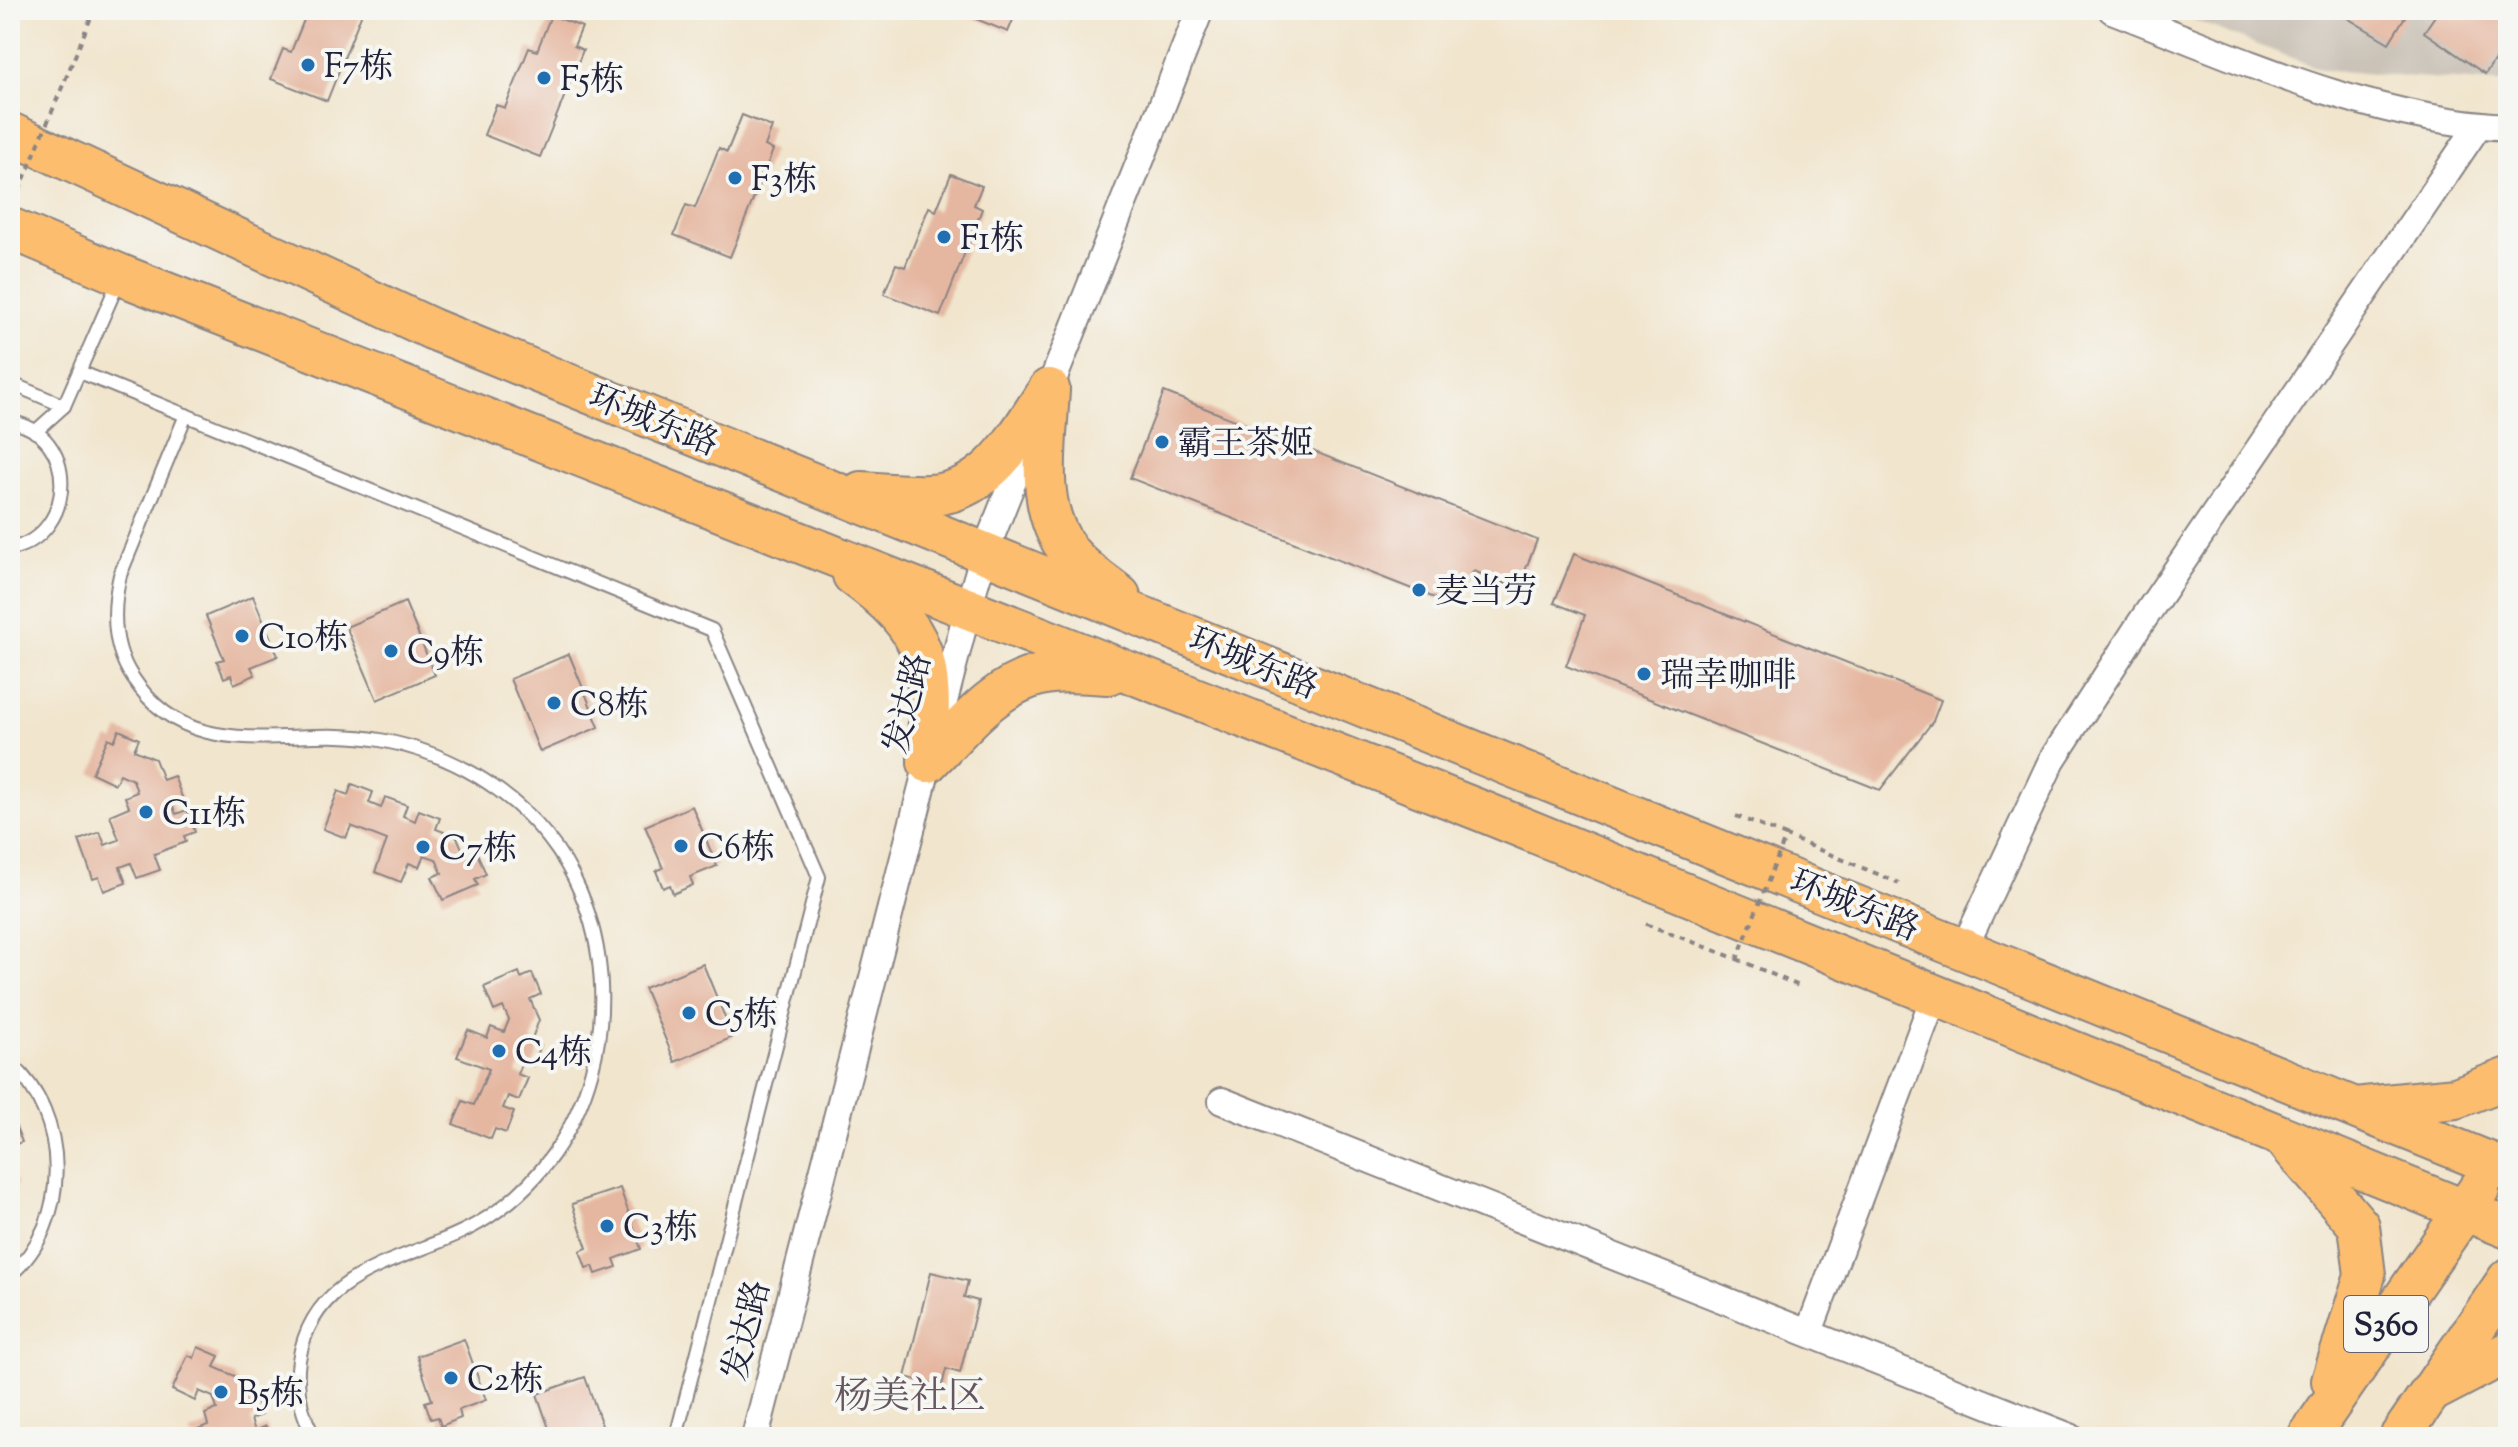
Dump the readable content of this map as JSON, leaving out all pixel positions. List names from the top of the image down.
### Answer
{
  "streets": {
    "main road": ["环城东路", "S360"],
    "street": ["发达路"]
  },
  "crossings": [
    ["环城东路", "发达路"],
    ["环城东路", "S360"]
  ],
  "districts": ["杨美社区"],
  "places": [
    "F7栋",
    "F5栋",
    "F3栋",
    "F1栋",
    "霸王茶姬",
    "麦当劳",
    "C10栋",
    "C9栋",
    "瑞幸咖啡",
    "C8栋",
    "C11栋",
    "C6栋",
    "C7栋",
    "C5栋",
    "C4栋",
    "C3栋",
    "C2栋",
    "B5栋"
  ]
}
